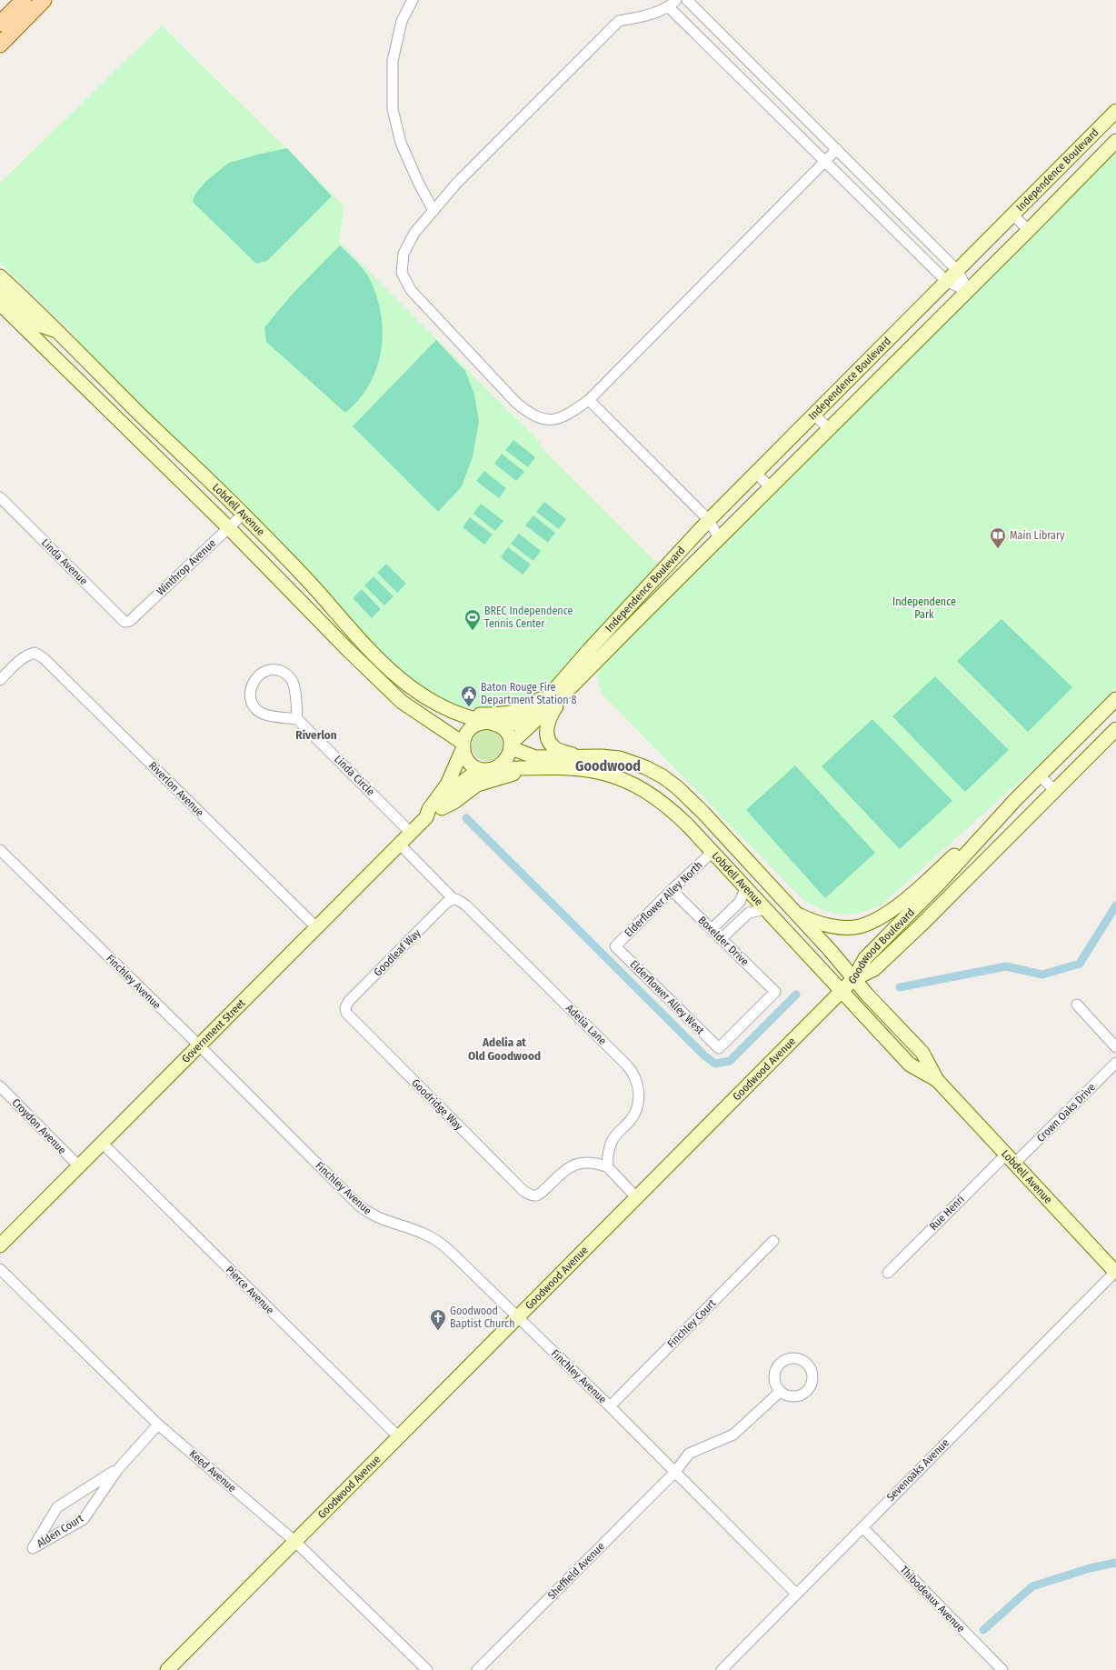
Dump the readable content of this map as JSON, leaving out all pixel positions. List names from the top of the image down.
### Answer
{
  "streets": {
    "main road": [
      "Independence Boulevard",
      "Lobdell Avenue",
      "Goodwood Boulevard",
      "Government Street",
      "Goodwood Avenue"
    ],
    "street": [
      "Linda Avenue",
      "Winthrop Avenue",
      "Linda Circle",
      "Riverlon Avenue",
      "Elderflower Alley North",
      "Boxelder Drive",
      "Goodleaf Way",
      "Finchley Avenue",
      "Elderflower Alley West",
      "Adelia Lane",
      "Goodridge Way",
      "Crown Oaks Drive",
      "Croydon Avenue",
      "Rue Henri",
      "Pierce Avenue",
      "Finchley Court",
      "Sevenoaks Avenue",
      "Keed Avenue",
      "Alden Court",
      "Sheffield Avenue",
      "Thibodeaux Avenue"
    ]
  },
  "crossings": [
    ["Lobdell Avenue", "Winthrop Avenue"],
    ["Lobdell Avenue", "Elderflower Alley North"],
    ["Lobdell Avenue", "Goodwood Boulevard"],
    ["Lobdell Avenue", "Government Street"],
    ["Lobdell Avenue", "Goodwood Avenue"],
    ["Lobdell Avenue", "Crown Oaks Drive"],
    ["Lobdell Avenue", "Rue Henri"],
    ["Lobdell Avenue", "Sevenoaks Avenue"],
    ["Linda Avenue", "Winthrop Avenue"],
    ["Linda Circle", "Government Street"],
    ["Riverlon Avenue", "Government Street"],
    ["Elderflower Alley North", "Boxelder Drive"],
    ["Elderflower Alley North", "Elderflower Alley West"],
    ["Boxelder Drive", "Elderflower Alley West"],
    ["Goodwood Boulevard", "Goodwood Avenue"],
    ["Goodleaf Way", "Adelia Lane"],
    ["Goodleaf Way", "Goodridge Way"],
    ["Finchley Avenue", "Government Street"],
    ["Finchley Avenue", "Goodwood Avenue"],
    ["Finchley Avenue", "Finchley Court"],
    ["Finchley Avenue", "Sevenoaks Avenue"],
    ["Finchley Avenue", "Sheffield Avenue"],
    ["Adelia Lane", "Government Street"],
    ["Adelia Lane", "Goodridge Way"],
    ["Government Street", "Croydon Avenue"],
    ["Government Street", "Pierce Avenue"],
    ["Goodwood Avenue", "Pierce Avenue"],
    ["Goodwood Avenue", "Keed Avenue"],
    ["Crown Oaks Drive", "Rue Henri"],
    ["Sevenoaks Avenue", "Thibodeaux Avenue"],
    ["Keed Avenue", "Alden Court"]
  ],
  "districts": ["Riverlon", "Goodwood", "Adelia at Old Goodwood"],
  "parks": ["Independence Park"],
  "places": {
    "library": ["Main Library"],
    "sports": ["BREC Independence Tennis Center"],
    "public building": ["Baton Rouge Fire Department Station 8"],
    "church": ["Goodwood Baptist Church"]
  }
}
